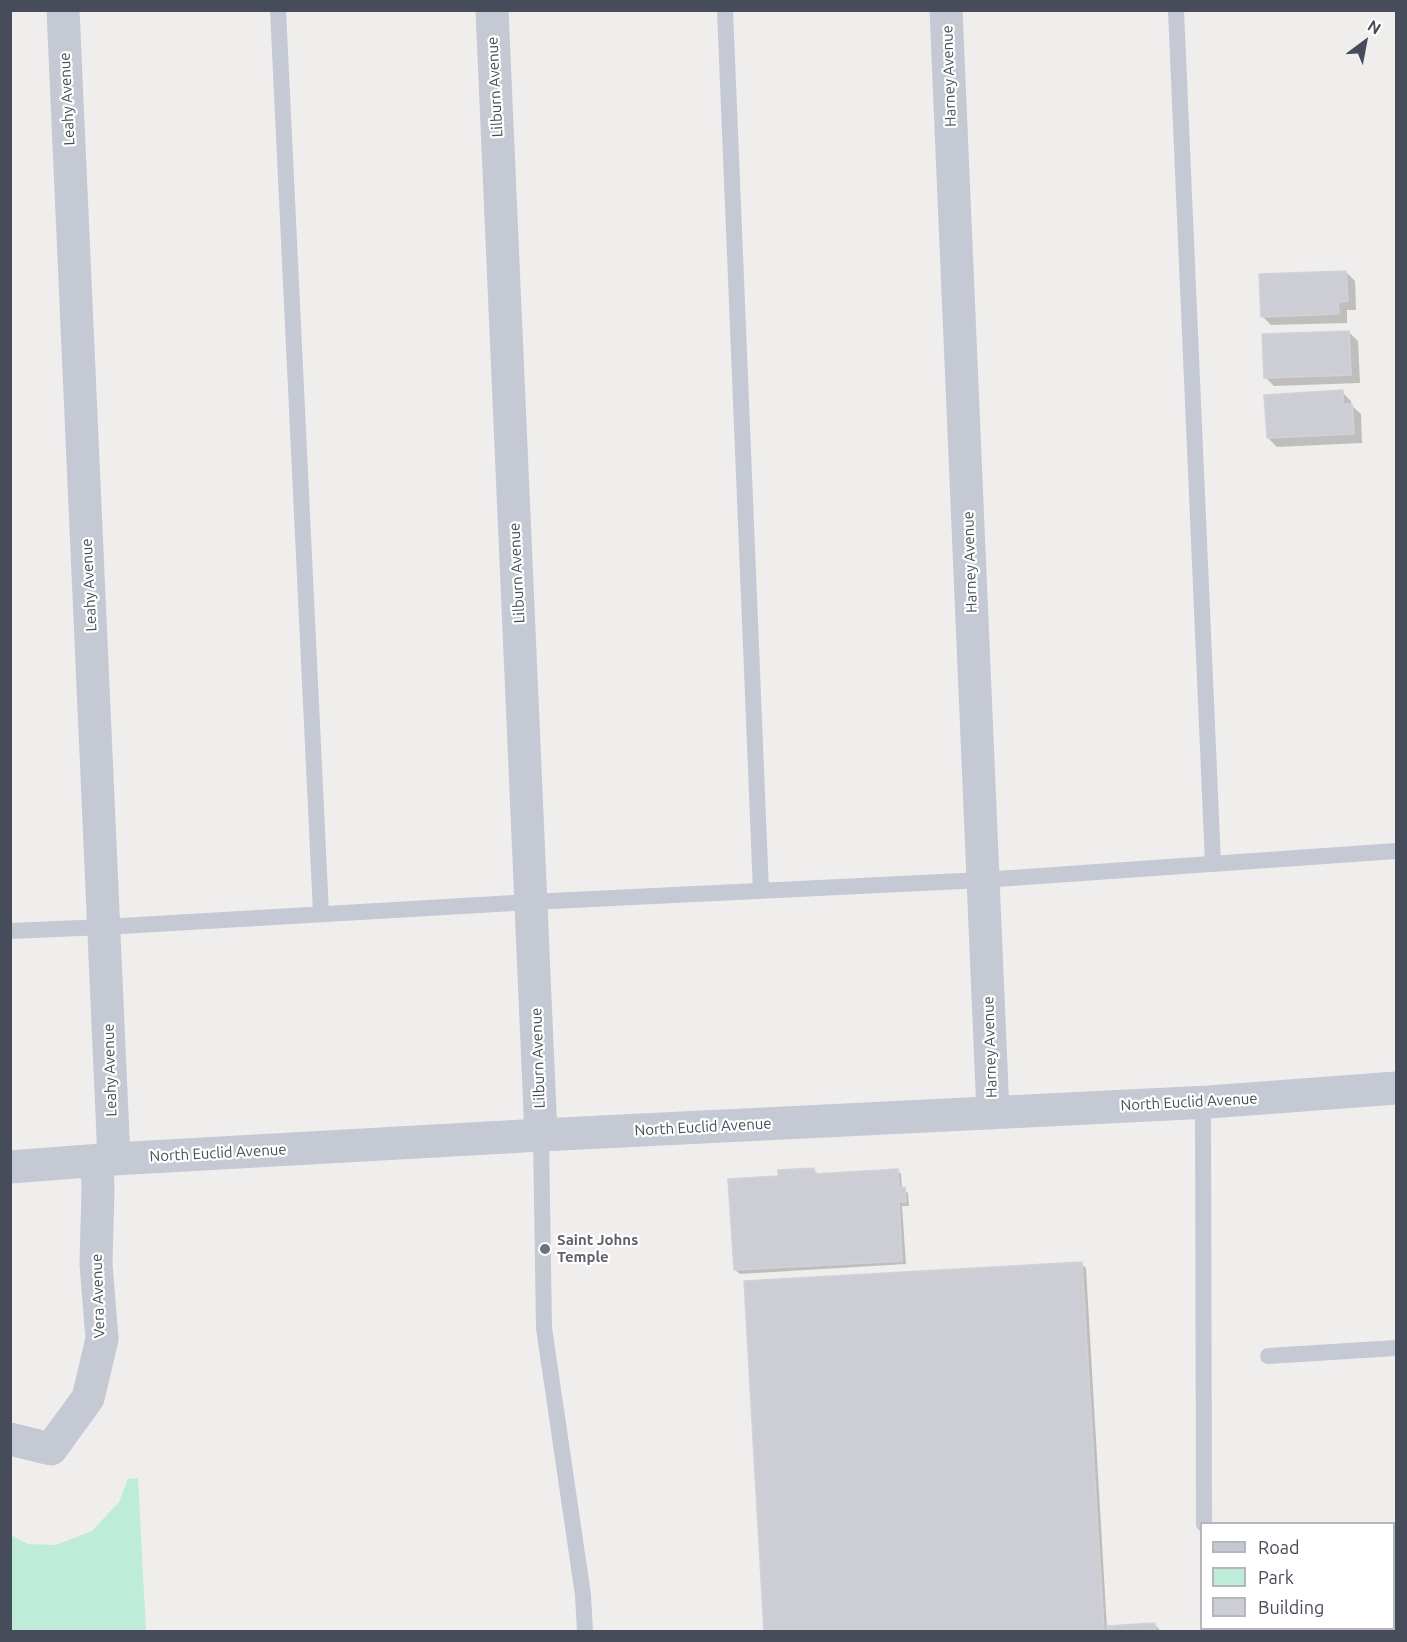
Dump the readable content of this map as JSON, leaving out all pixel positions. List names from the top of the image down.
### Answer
{
  "streets": {
    "street": [
      "Harney Avenue",
      "Lilburn Avenue",
      "Leahy Avenue",
      "North Euclid Avenue",
      "Vera Avenue"
    ]
  },
  "crossings": [
    ["Harney Avenue", "North Euclid Avenue"],
    ["Lilburn Avenue", "North Euclid Avenue"],
    ["Leahy Avenue", "North Euclid Avenue"],
    ["Leahy Avenue", "Vera Avenue"],
    ["North Euclid Avenue", "Vera Avenue"]
  ],
  "places": ["Saint Johns Temple"],
  "legend": ["Road", "Park", "Building"],
  "north": "top right"
}
